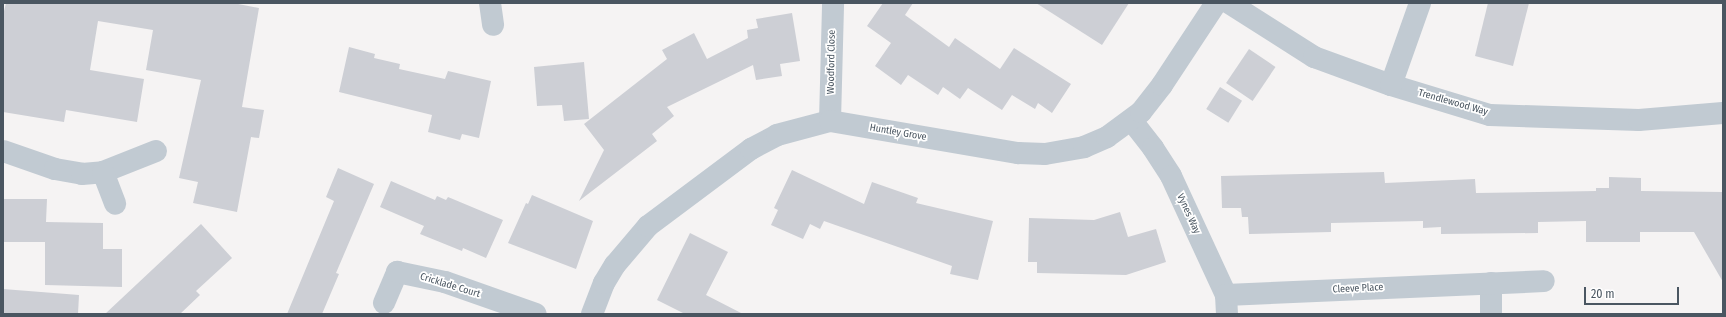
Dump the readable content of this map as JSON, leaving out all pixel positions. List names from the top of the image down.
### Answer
{
  "streets": {
    "street": [
      "Woodford Close",
      "Trendlewood Way",
      "Huntley Grove",
      "Vynes Way",
      "Cricklade Court",
      "Cleeve Place"
    ]
  },
  "crossings": [
    ["Woodford Close", "Huntley Grove"],
    ["Huntley Grove", "Vynes Way"],
    ["Vynes Way", "Cleeve Place"]
  ],
  "scale_bar": "20 m"
}
